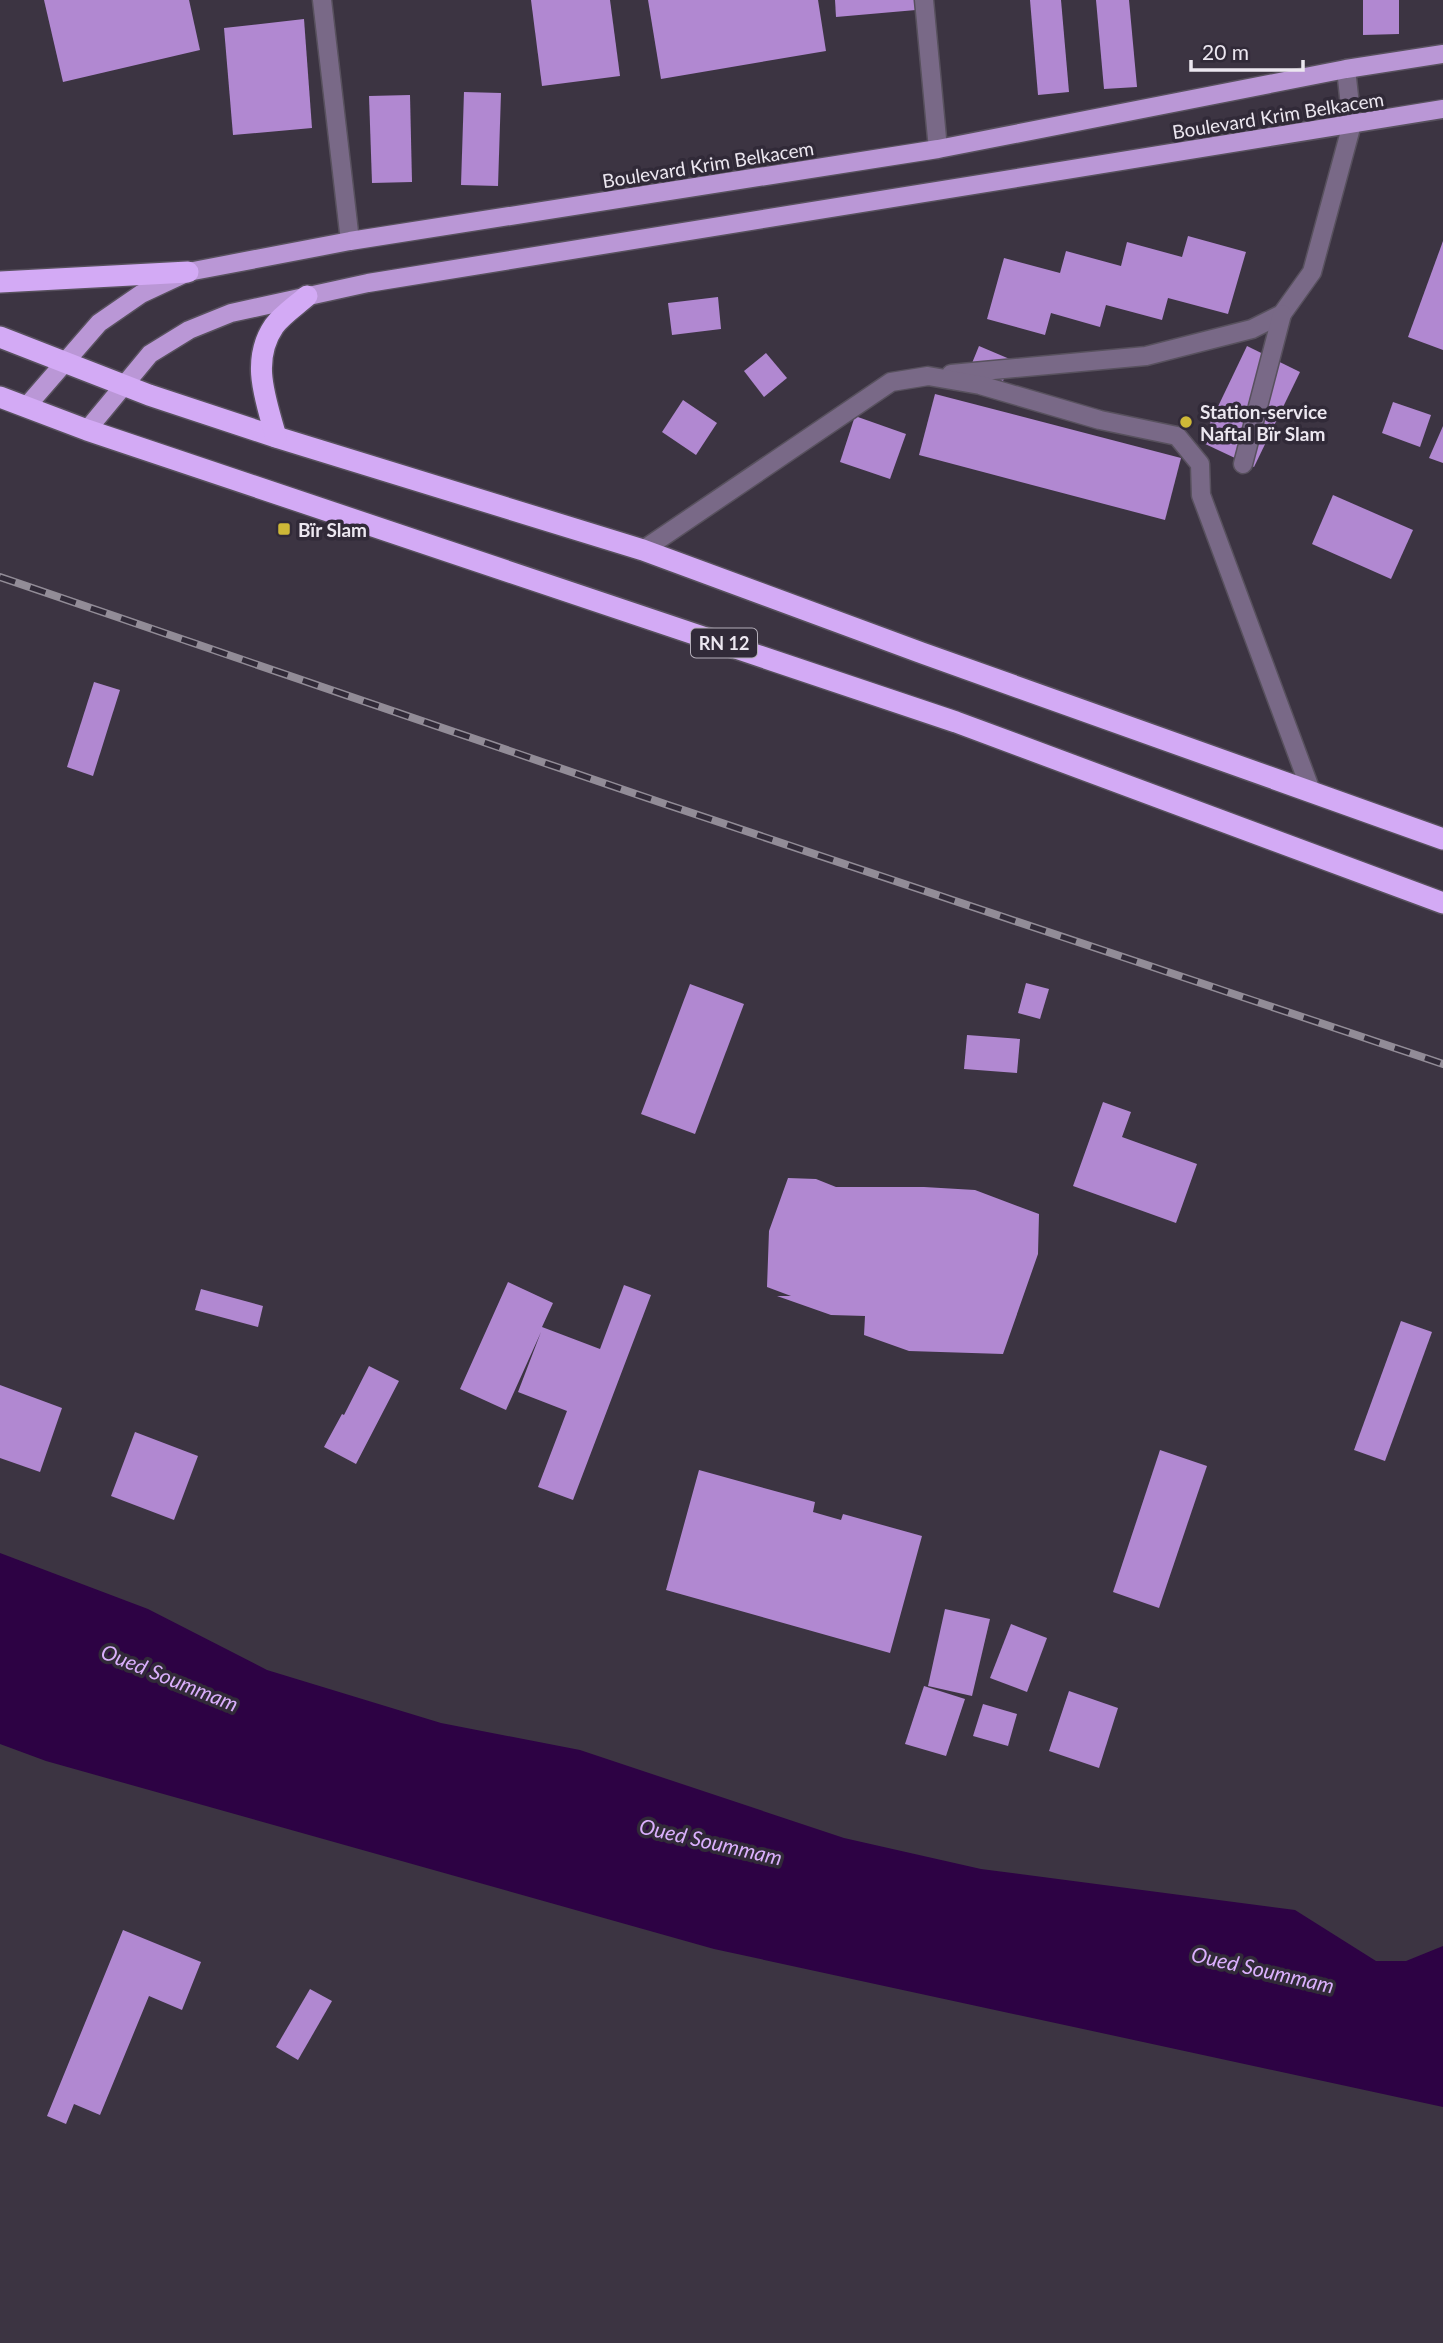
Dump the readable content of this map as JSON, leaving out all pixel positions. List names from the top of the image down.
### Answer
{
  "streets": {
    "highway": ["RN 12"],
    "main road": ["Boulevard Krim Belkacem"]
  },
  "crossings": [
    ["Boulevard Krim Belkacem", "RN 12"]
  ],
  "water": ["Oued Soummam"],
  "places": {
    "other": ["Station-service Naftal Bïr Slam"],
    "transit": ["Bïr Slam"]
  },
  "scale_bar": "20 m"
}
